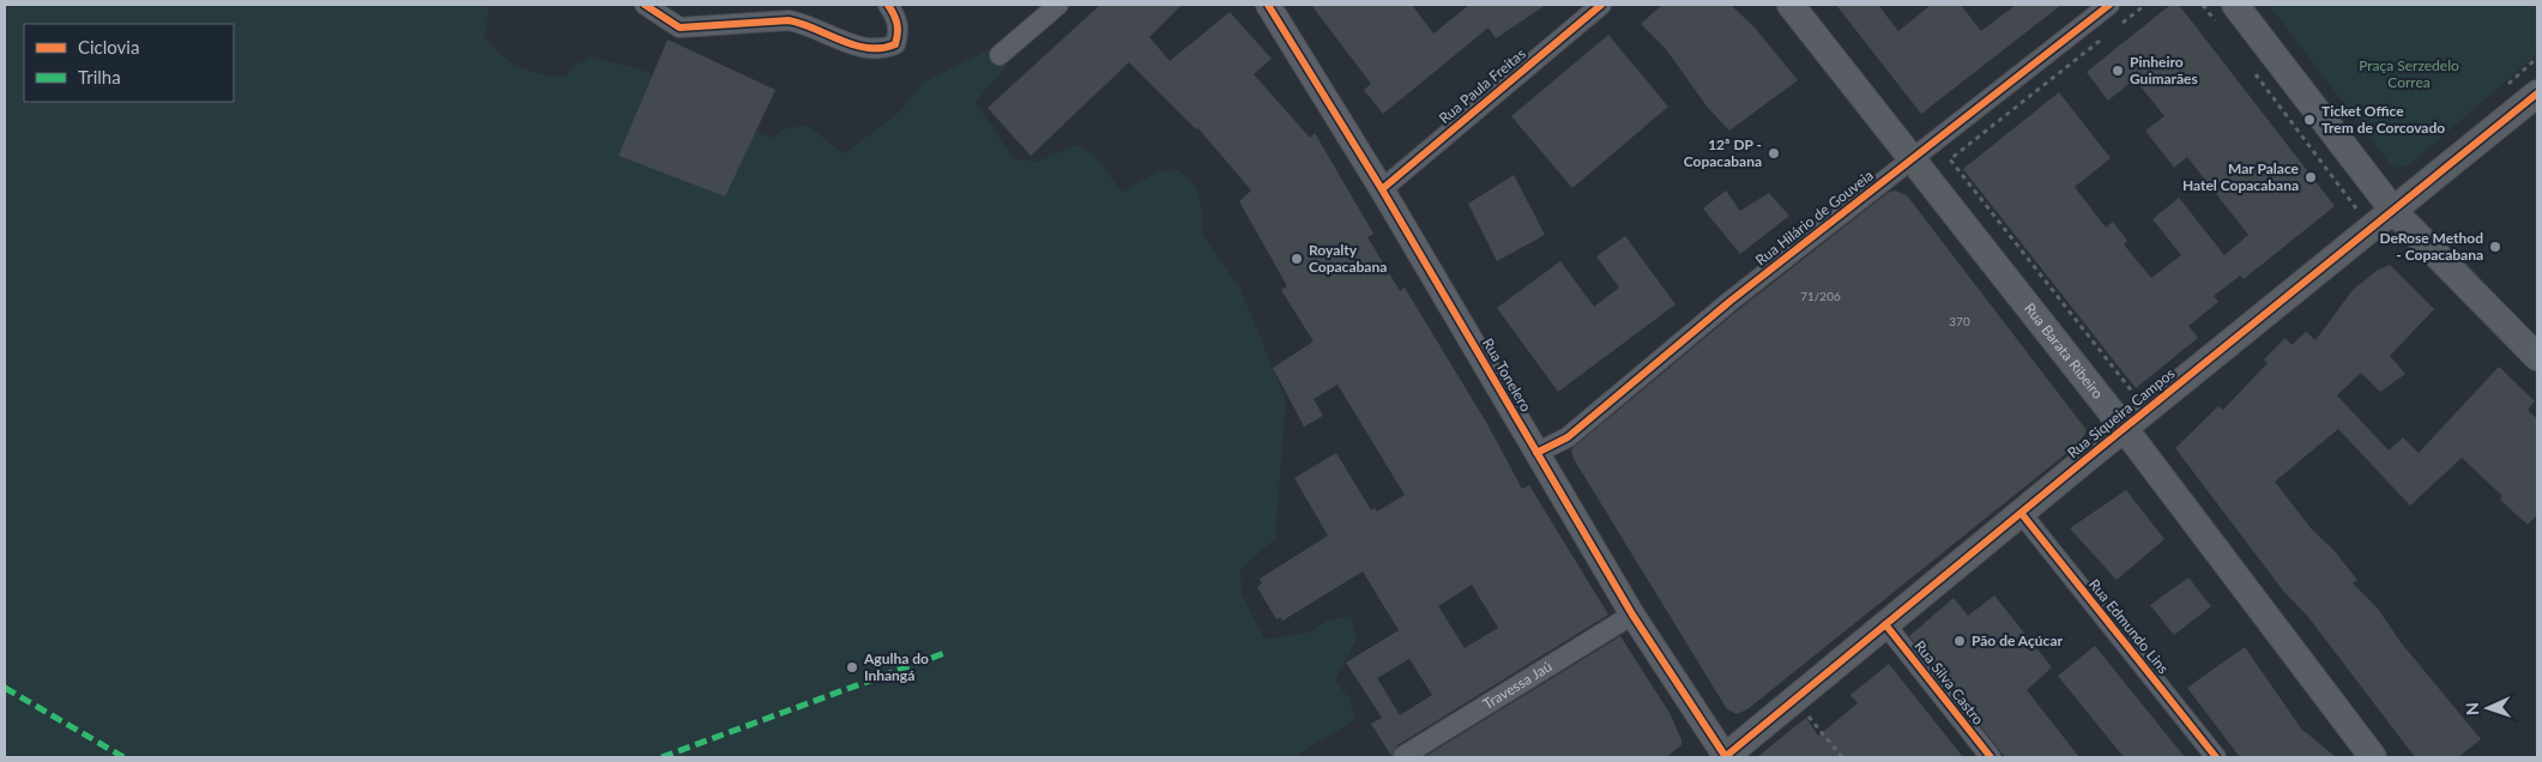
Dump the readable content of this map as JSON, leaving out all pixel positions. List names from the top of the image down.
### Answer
{
  "streets": {
    "main road": ["Rua Barata Ribeiro", "Rua Siqueira Campos"],
    "street": [
      "Rua Paula Freitas",
      "Rua Hilário de Gouveia",
      "Rua Tonelero",
      "Rua Edmundo Lins",
      "Rua Silva Castro",
      "Travessa Jaú"
    ]
  },
  "crossings": [
    ["Rua Paula Freitas", "Rua Tonelero"],
    ["Rua Hilário de Gouveia", "Rua Barata Ribeiro"],
    ["Rua Hilário de Gouveia", "Rua Tonelero"],
    ["Rua Barata Ribeiro", "Rua Siqueira Campos"],
    ["Rua Tonelero", "Rua Siqueira Campos"],
    ["Rua Tonelero", "Travessa Jaú"],
    ["Rua Siqueira Campos", "Rua Edmundo Lins"],
    ["Rua Siqueira Campos", "Rua Silva Castro"]
  ],
  "parks": ["Praça Serzedelo Correa"],
  "places": [
    "Pinheiro Guimarães",
    "Ticket Office Trem de Corcovado",
    "12ª DP - Copacabana",
    "Mar Palace Hatel Copacabana",
    "DeRose Method - Copacabana",
    "Royalty Copacabana",
    "Pão de Açúcar",
    "Agulha do Inhangá"
  ],
  "house_numbers": ["71/206", "370"],
  "legend": ["Ciclovia", "Trilha"],
  "north": "left"
}
